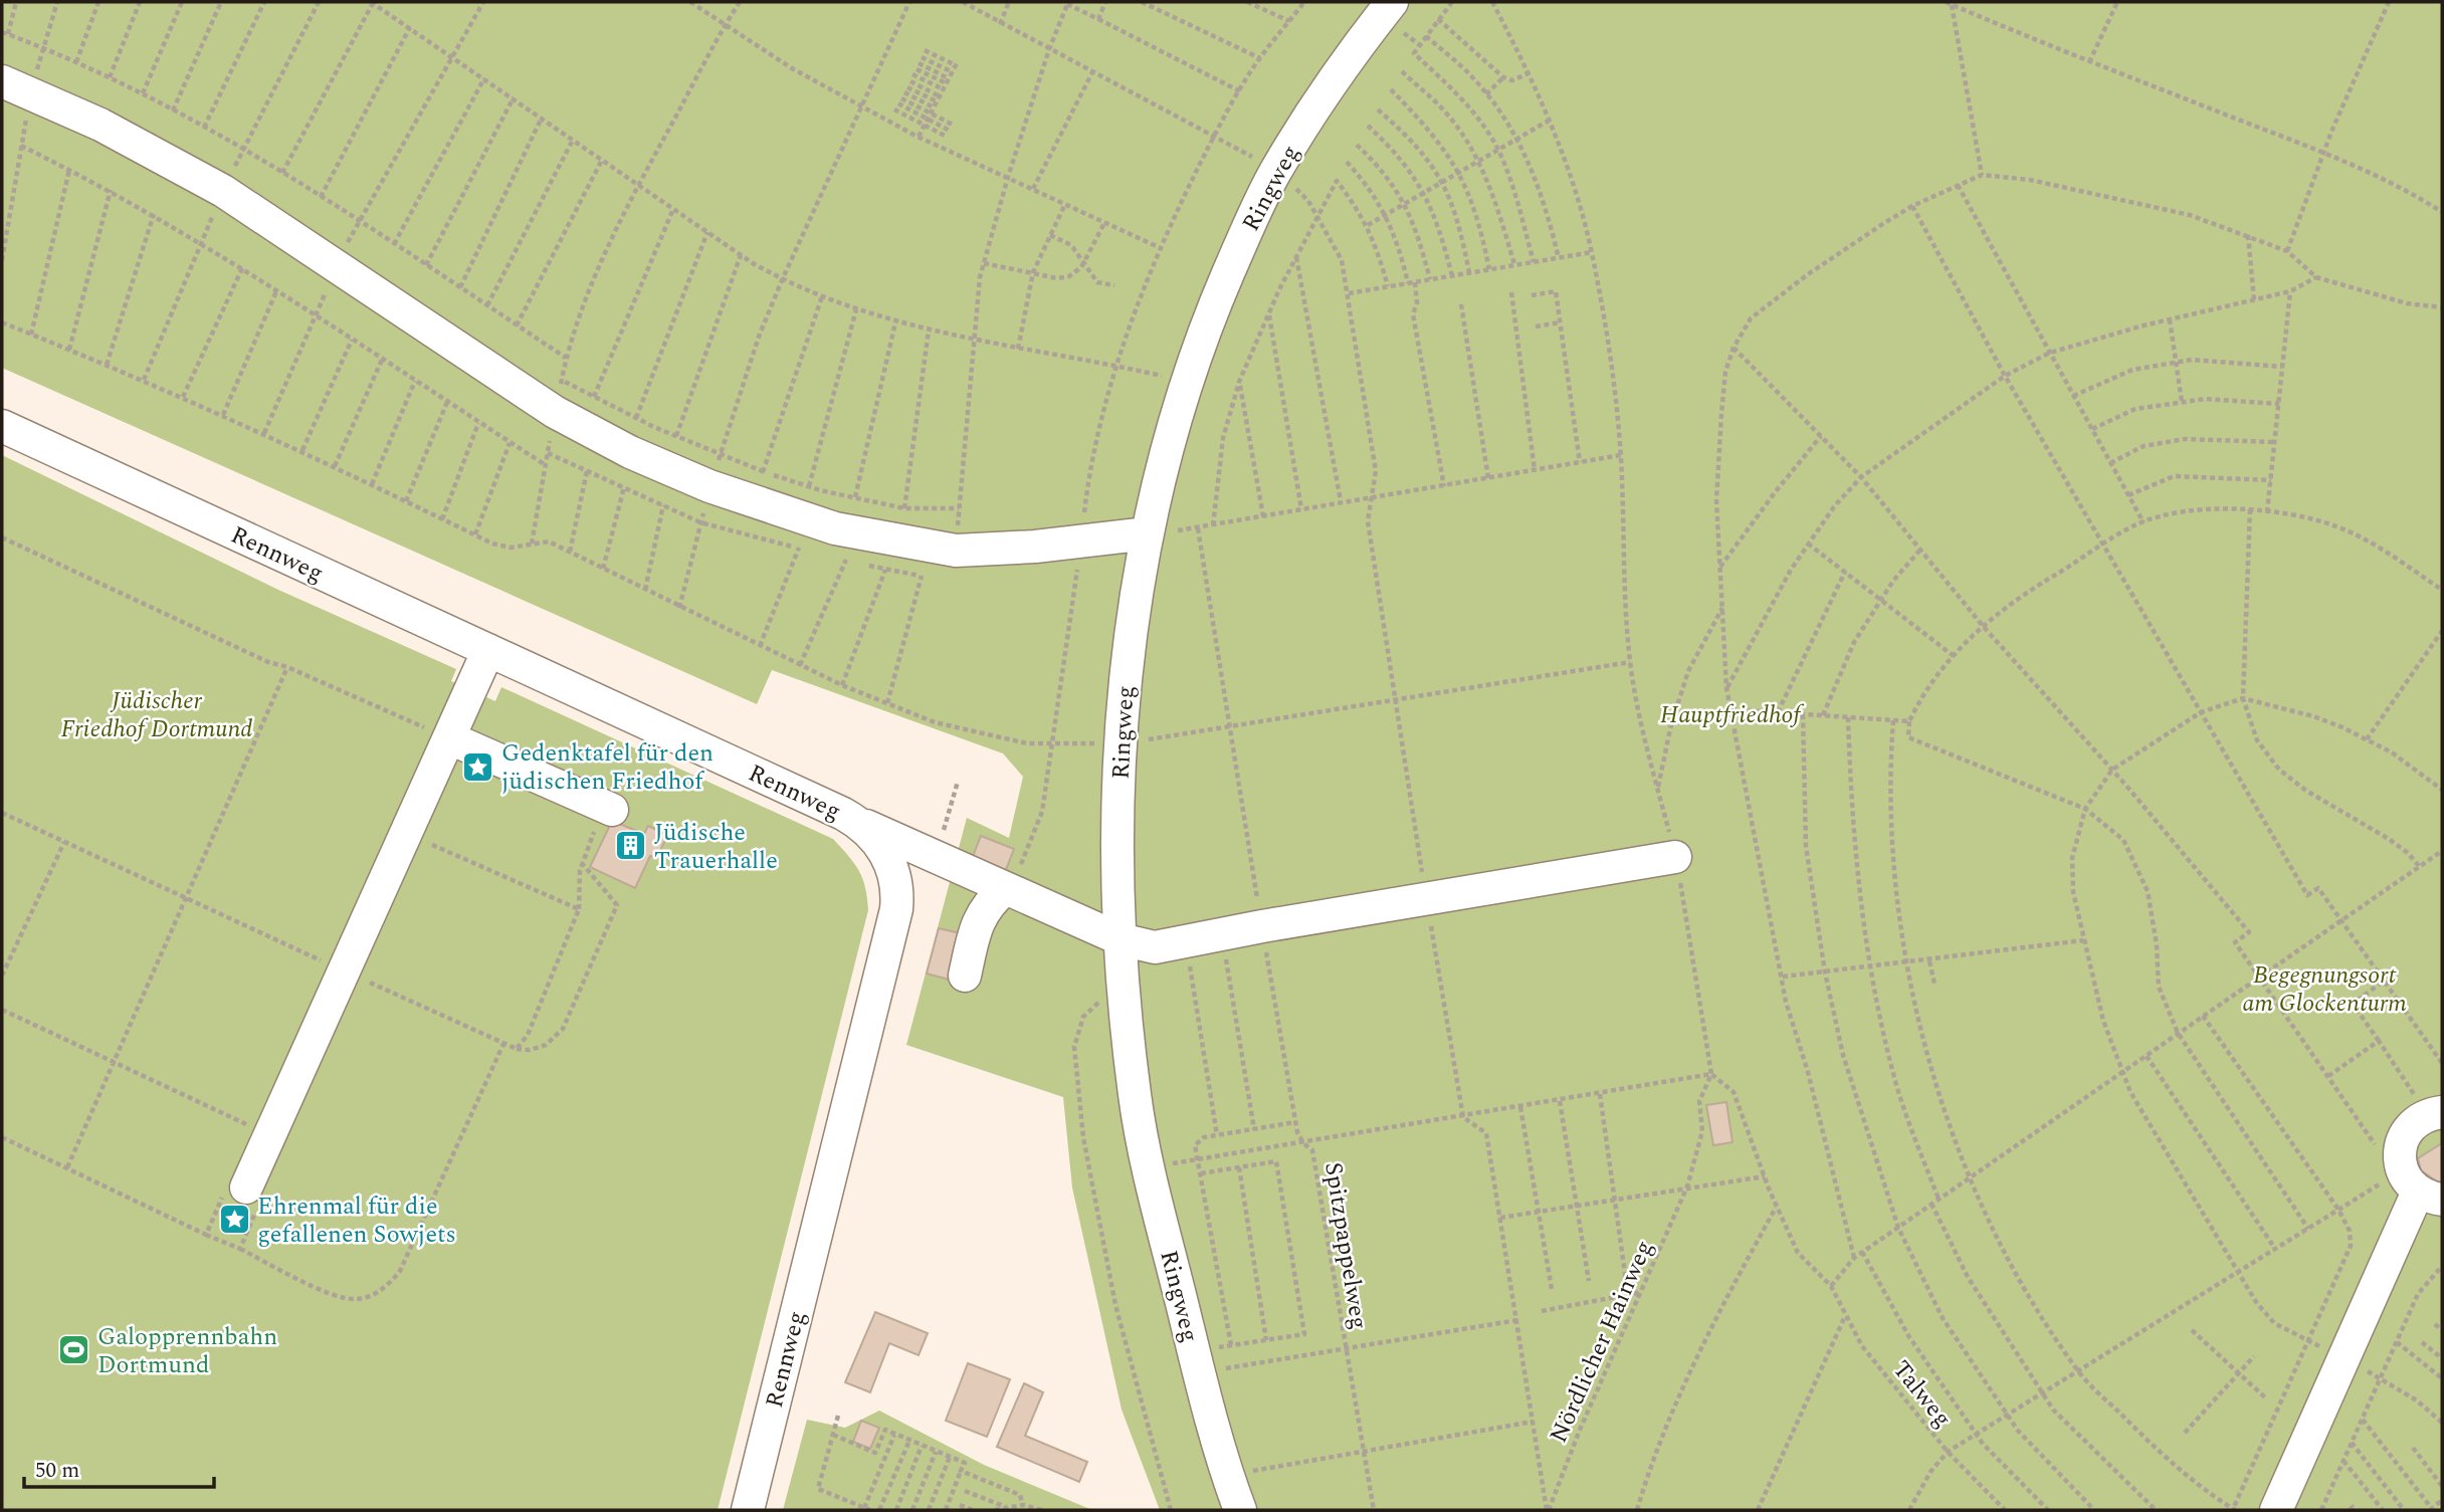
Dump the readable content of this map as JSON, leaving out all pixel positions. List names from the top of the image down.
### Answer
{
  "streets": {
    "street": ["Ringweg", "Rennweg"],
    "path": ["Spitzpappelweg", "Nördlicher Hainweg", "Talweg"]
  },
  "crossings": [
    ["Nördlicher Hainweg", "Talweg"]
  ],
  "parks": ["Jüdischer Friedhof Dortmund", "Hauptfriedhof", "Begegnungsort am Glockenturm"],
  "places": {
    "place": ["Gedenktafel für den jüdischen Friedhof", "Ehrenmal für die gefallenen Sowjets"],
    "building": ["Jüdische Trauerhalle"],
    "sports": ["Galopprennbahn Dortmund"]
  },
  "scale_bar": "50 m"
}
